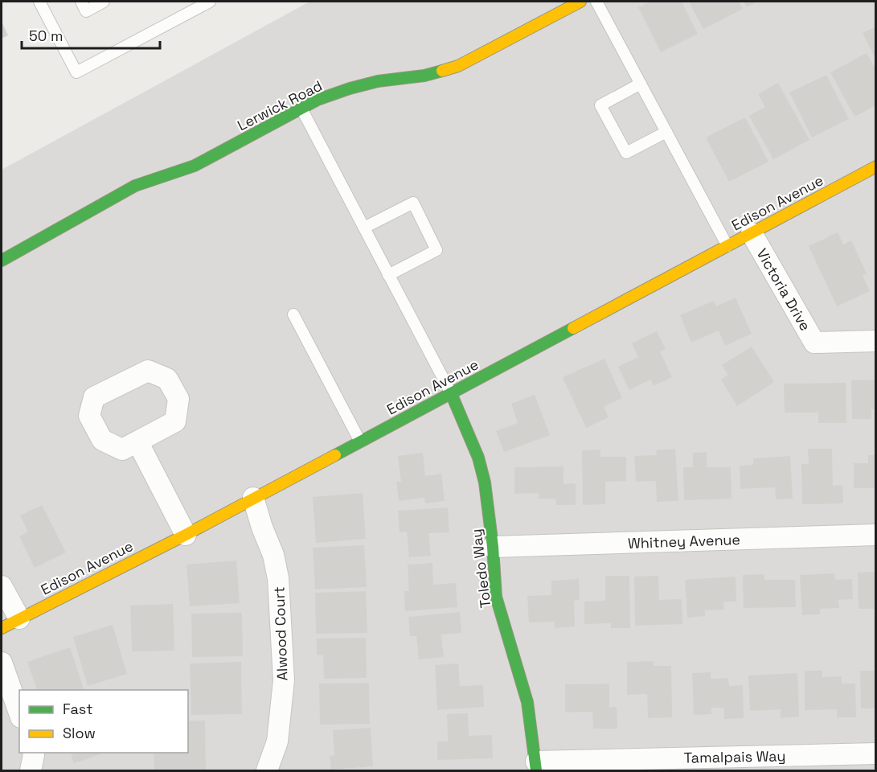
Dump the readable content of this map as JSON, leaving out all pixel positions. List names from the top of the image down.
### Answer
{
  "streets": {
    "street": [
      "Lerwick Road",
      "Edison Avenue",
      "Victoria Drive",
      "Whitney Avenue",
      "Toledo Way",
      "Alwood Court",
      "Tamalpais Way"
    ]
  },
  "crossings": [
    ["Edison Avenue", "Victoria Drive"],
    ["Edison Avenue", "Toledo Way"],
    ["Edison Avenue", "Alwood Court"],
    ["Whitney Avenue", "Toledo Way"],
    ["Toledo Way", "Tamalpais Way"]
  ],
  "legend": ["Fast", "Slow"],
  "scale_bar": "50 m"
}
